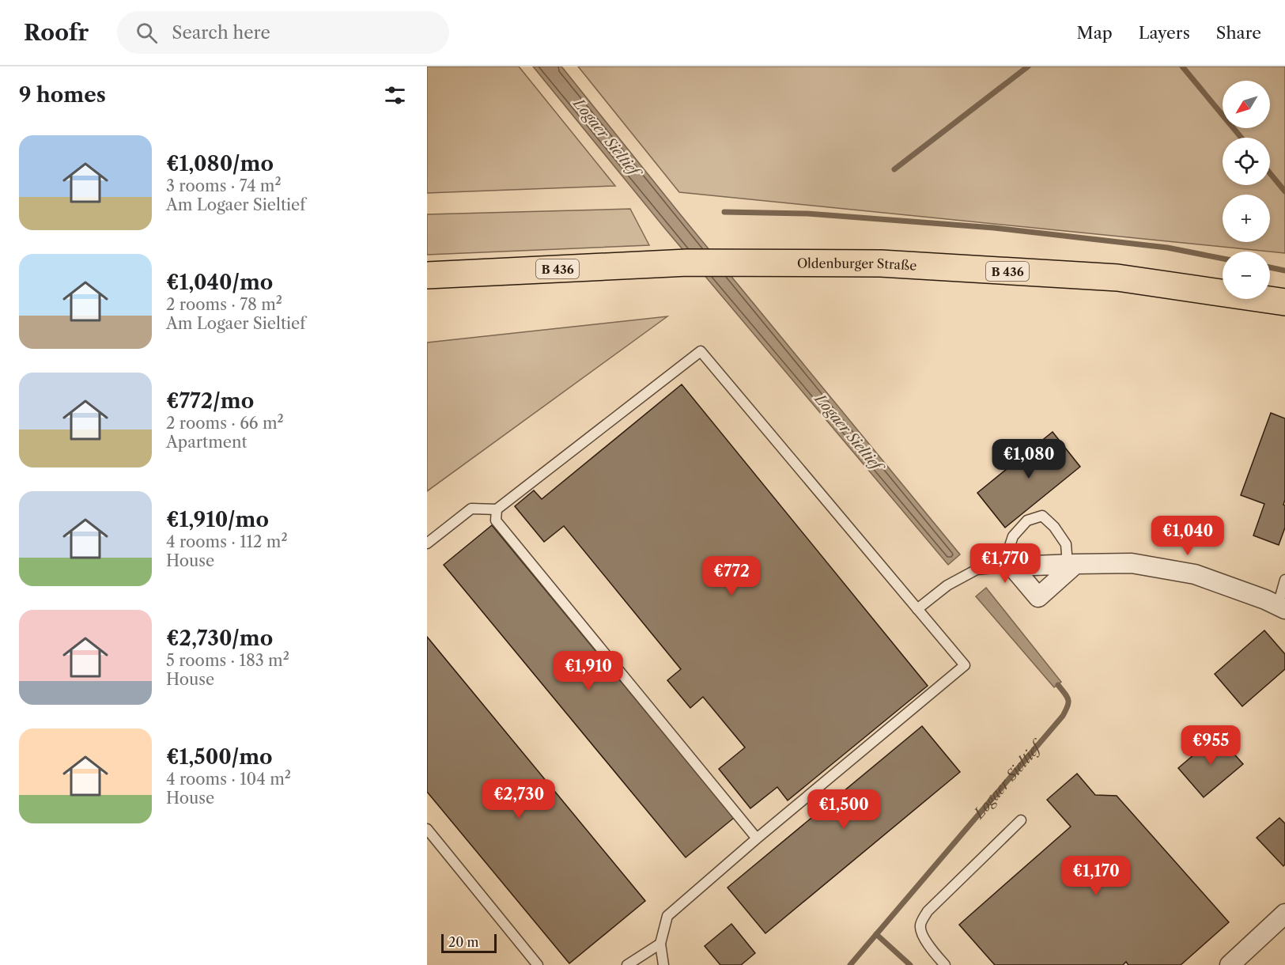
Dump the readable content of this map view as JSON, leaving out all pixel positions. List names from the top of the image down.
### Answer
{
  "streets": {
    "main road": ["Oldenburger Straße", "B 436"]
  },
  "water": ["Logaer Sieltief"],
  "scale_bar": "20 m",
  "north": "bottom left",
  "page": {
    "header": "Roofr",
    "search": "Search here",
    "nav": ["Map", "Layers", "Share"],
    "heading": "9 homes",
    "map_buttons": ["+", "−"],
    "list": [
      {
        "name": "€1,080/mo",
        "note": "3 rooms · 74 m² · Am Logaer Sieltief"
      },
      {
        "name": "€1,040/mo",
        "note": "2 rooms · 78 m² · Am Logaer Sieltief"
      },
      {
        "name": "€772/mo",
        "note": "2 rooms · 66 m² · Apartment"
      },
      {
        "name": "€1,910/mo",
        "note": "4 rooms · 112 m² · House"
      },
      {
        "name": "€2,730/mo",
        "note": "5 rooms · 183 m² · House"
      },
      {
        "name": "€1,500/mo",
        "note": "4 rooms · 104 m² · House"
      }
    ],
    "price": [
      "€1,080",
      "€1,040",
      "€1,770",
      "€772",
      "€1,910",
      "€955",
      "€2,730",
      "€1,500",
      "€1,170"
    ],
    "scale": "20 m"
  }
}
